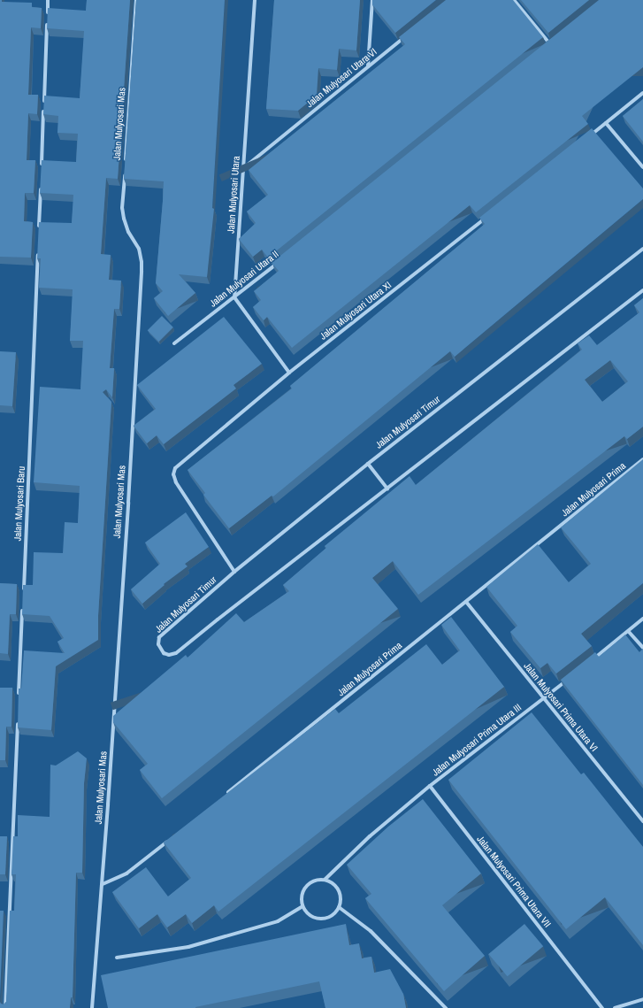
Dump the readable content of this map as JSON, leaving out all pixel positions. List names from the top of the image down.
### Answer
{
  "streets": {
    "street": [
      "Jalan Mulyosari Utara VI",
      "Jalan Mulyosari Mas",
      "Jalan Mulyosari Utara",
      "Jalan Mulyosari Utara II",
      "Jalan Mulyosari Utara XI",
      "Jalan Mulyosari Timur",
      "Jalan Mulyosari Prima",
      "Jalan Mulyosari Baru",
      "Jalan Mulyosari Prima Utara VI",
      "Jalan Mulyosari Prima Utara III",
      "Jalan Mulyosari Prima Utara VII"
    ]
  },
  "crossings": [
    ["Jalan Mulyosari Utara VI", "Jalan Mulyosari Utara"],
    ["Jalan Mulyosari Utara", "Jalan Mulyosari Utara II"],
    ["Jalan Mulyosari Utara XI", "Jalan Mulyosari Timur"],
    ["Jalan Mulyosari Prima", "Jalan Mulyosari Prima Utara VI"],
    ["Jalan Mulyosari Prima Utara VI", "Jalan Mulyosari Prima Utara III"],
    ["Jalan Mulyosari Prima Utara III", "Jalan Mulyosari Prima Utara VII"]
  ]
}
